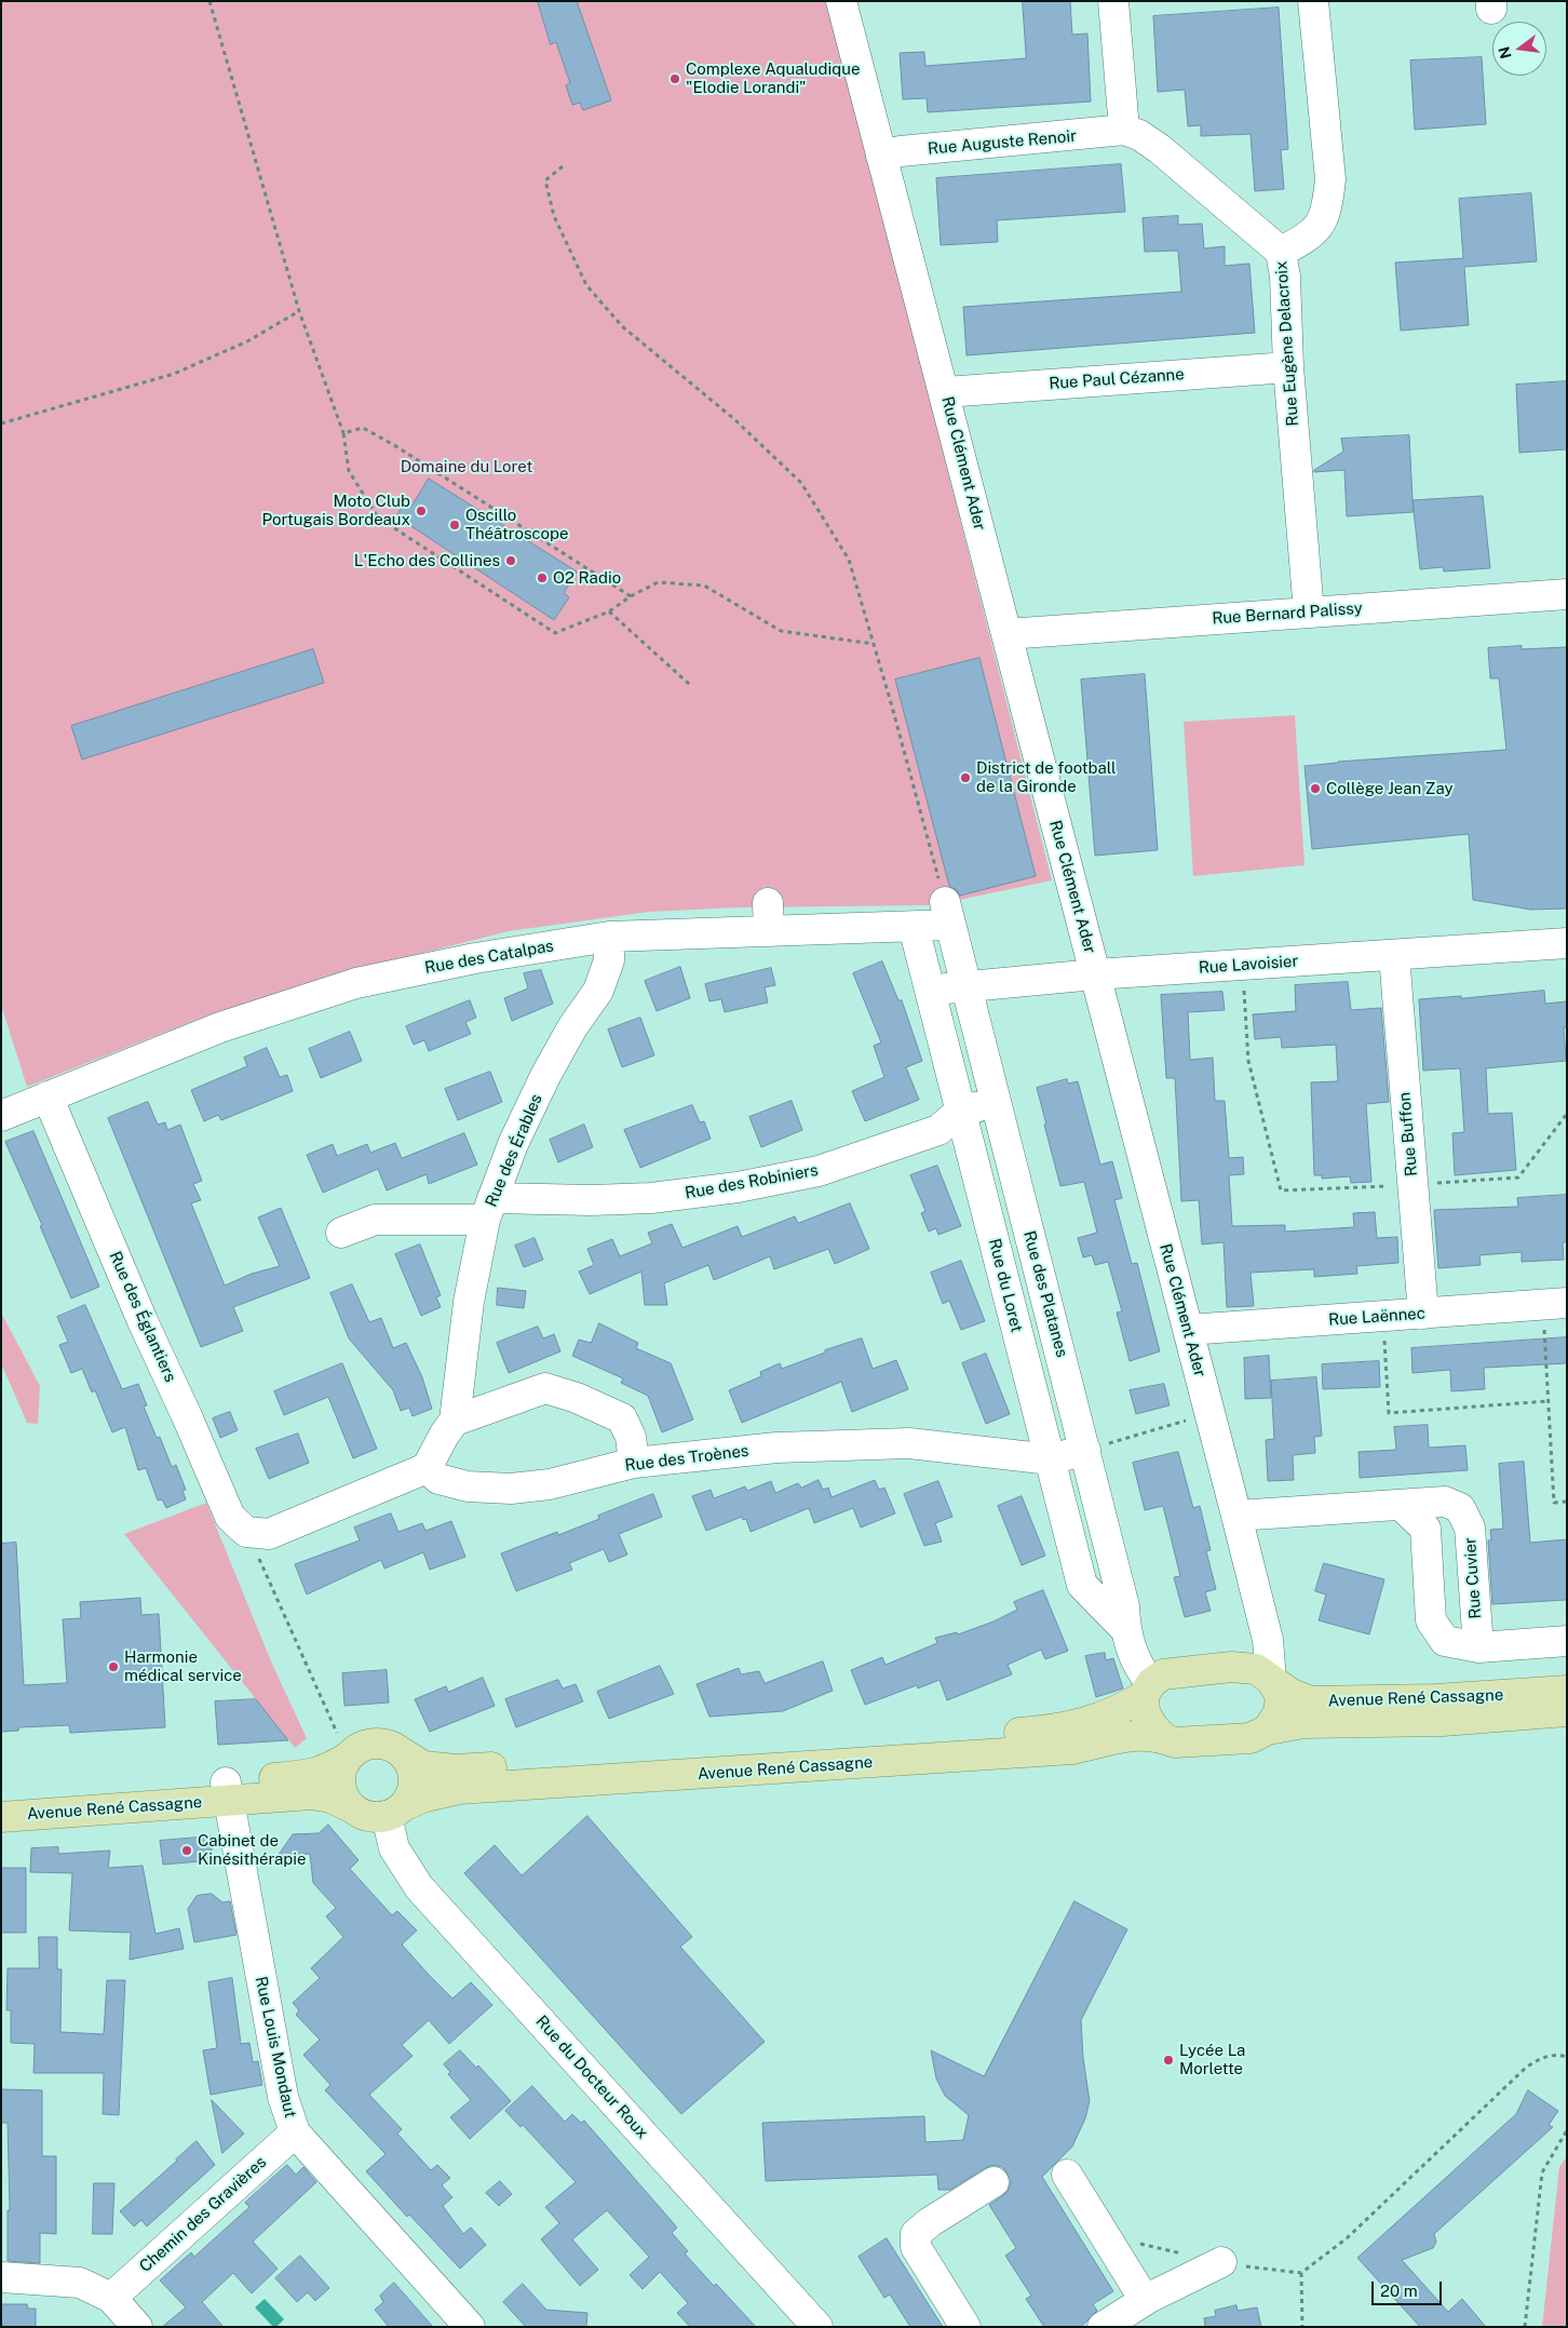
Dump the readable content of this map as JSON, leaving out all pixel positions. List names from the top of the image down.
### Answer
{
  "streets": {
    "main road": ["Avenue René Cassagne"],
    "street": [
      "Rue Auguste Renoir",
      "Rue Eugène Delacroix",
      "Rue Paul Cézanne",
      "Rue Clément Ader",
      "Rue Bernard Palissy",
      "Rue des Catalpas",
      "Rue Lavoisier",
      "Rue Buffon",
      "Rue des Érables",
      "Rue des Robiniers",
      "Rue du Loret",
      "Rue des Platanes",
      "Rue des Églantiers",
      "Rue Laënnec",
      "Rue des Troènes",
      "Rue Cuvier",
      "Rue Louis Mondaut",
      "Rue du Docteur Roux",
      "Chemin des Gravières"
    ]
  },
  "crossings": [
    ["Rue Auguste Renoir", "Rue Clément Ader"],
    ["Rue Eugène Delacroix", "Rue Paul Cézanne"],
    ["Rue Eugène Delacroix", "Rue Bernard Palissy"],
    ["Rue Paul Cézanne", "Rue Clément Ader"],
    ["Rue Clément Ader", "Rue Bernard Palissy"],
    ["Rue Clément Ader", "Rue Lavoisier"],
    ["Rue Clément Ader", "Rue Laënnec"],
    ["Rue Clément Ader", "Rue Cuvier"],
    ["Rue Clément Ader", "Avenue René Cassagne"],
    ["Rue des Catalpas", "Rue des Érables"],
    ["Rue des Catalpas", "Rue du Loret"],
    ["Rue des Catalpas", "Rue des Platanes"],
    ["Rue des Catalpas", "Rue des Églantiers"],
    ["Rue Lavoisier", "Rue Buffon"],
    ["Rue Lavoisier", "Rue du Loret"],
    ["Rue Lavoisier", "Rue des Platanes"],
    ["Rue Buffon", "Rue Laënnec"],
    ["Rue des Érables", "Rue des Robiniers"],
    ["Rue des Érables", "Rue des Troènes"],
    ["Rue des Robiniers", "Rue du Loret"],
    ["Rue des Robiniers", "Rue des Platanes"],
    ["Rue du Loret", "Rue des Platanes"],
    ["Rue du Loret", "Rue des Troènes"],
    ["Rue des Platanes", "Avenue René Cassagne"],
    ["Avenue René Cassagne", "Rue Louis Mondaut"],
    ["Avenue René Cassagne", "Rue du Docteur Roux"],
    ["Rue Louis Mondaut", "Chemin des Gravières"]
  ],
  "parks": ["Domaine du Loret"],
  "places": [
    "Complexe Aqualudique \"Elodie Lorandi\"",
    "Moto Club Portugais Bordeaux",
    "Oscillo Théâtroscope",
    "L'Echo des Collines",
    "O2 Radio",
    "District de football de la Gironde",
    "Collège Jean Zay",
    "Harmonie médical service",
    "Cabinet de Kinésithérapie",
    "Lycée La Morlette"
  ],
  "scale_bar": "20 m",
  "north": "left"
}
